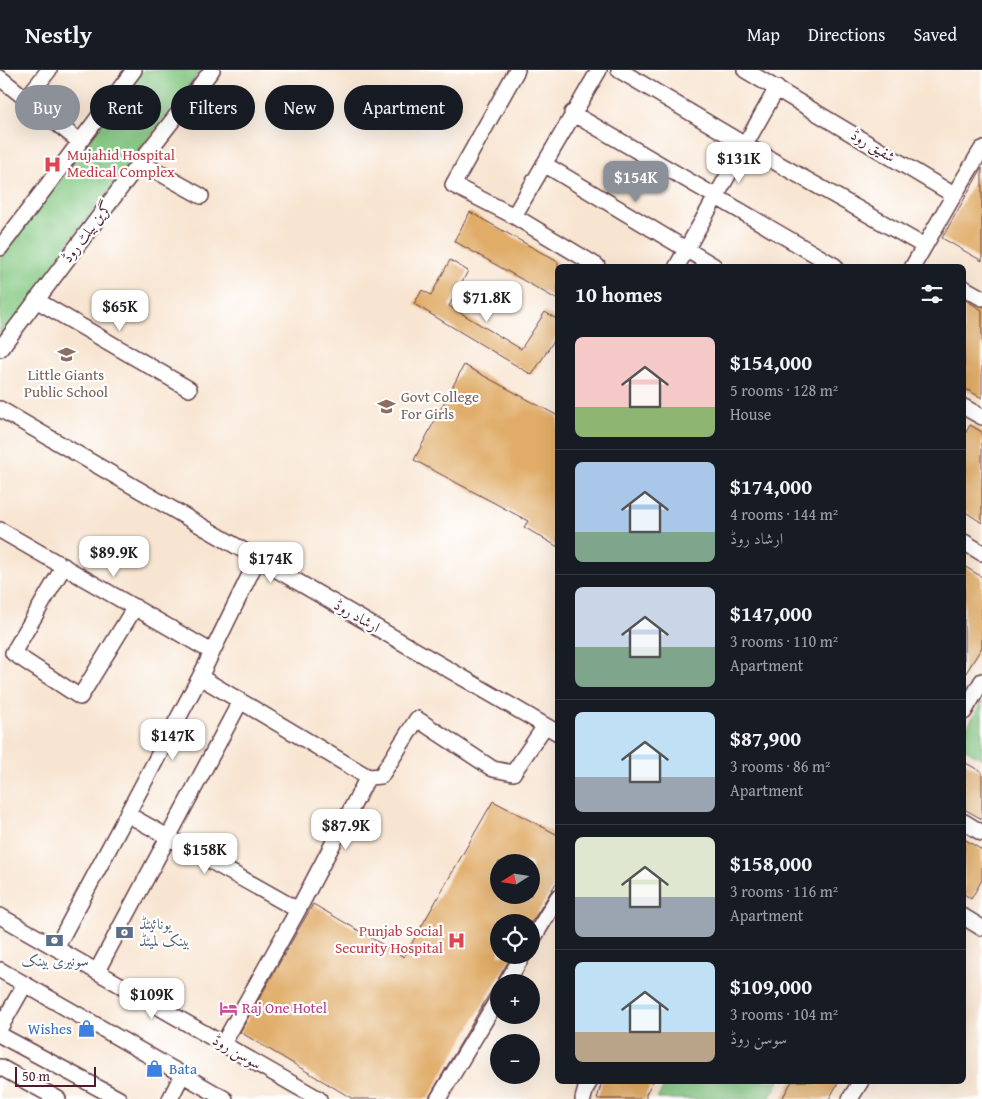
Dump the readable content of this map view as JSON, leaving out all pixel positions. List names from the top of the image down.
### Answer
{
  "streets": {
    "street": [
      "شفیق روڈ",
      "گرین بیلٹ روڈ",
      "ارشاد روڈ",
      "سوسن روڈ"
    ]
  },
  "places": {
    "hospital": ["Mujahid Hospital Medical Complex", "Punjab Social Security Hospital"],
    "school or university": ["Little Giants Public School", "Govt College For Girls"],
    "bank": ["یونائیٹڈ بینک لمیٹڈ", "سونیری بینک"],
    "hotel": ["Raj One Hotel"],
    "shop": ["Wishes", "Bata"]
  },
  "scale_bar": "50 m",
  "north": "left",
  "page": {
    "header": "Nestly",
    "nav": ["Map", "Directions", "Saved"],
    "chip": [
      "Buy",
      "Rent",
      "Filters",
      "New",
      "Apartment"
    ],
    "price": [
      "$131K",
      "$154K",
      "$71.8K",
      "$65K",
      "$89.9K",
      "$174K",
      "$147K",
      "$87.9K",
      "$158K",
      "$109K"
    ],
    "heading": "10 homes",
    "list": [
      {
        "name": "$154,000",
        "note": "5 rooms · 128 m² · House"
      },
      {
        "name": "$174,000",
        "note": "4 rooms · 144 m² · ارشاد روڈ"
      },
      {
        "name": "$147,000",
        "note": "3 rooms · 110 m² · Apartment"
      },
      {
        "name": "$87,900",
        "note": "3 rooms · 86 m² · Apartment"
      },
      {
        "name": "$158,000",
        "note": "3 rooms · 116 m² · Apartment"
      },
      {
        "name": "$109,000",
        "note": "3 rooms · 104 m² · سوسن روڈ"
      }
    ],
    "map_buttons": ["+", "−"],
    "scale": "50 m"
  }
}
